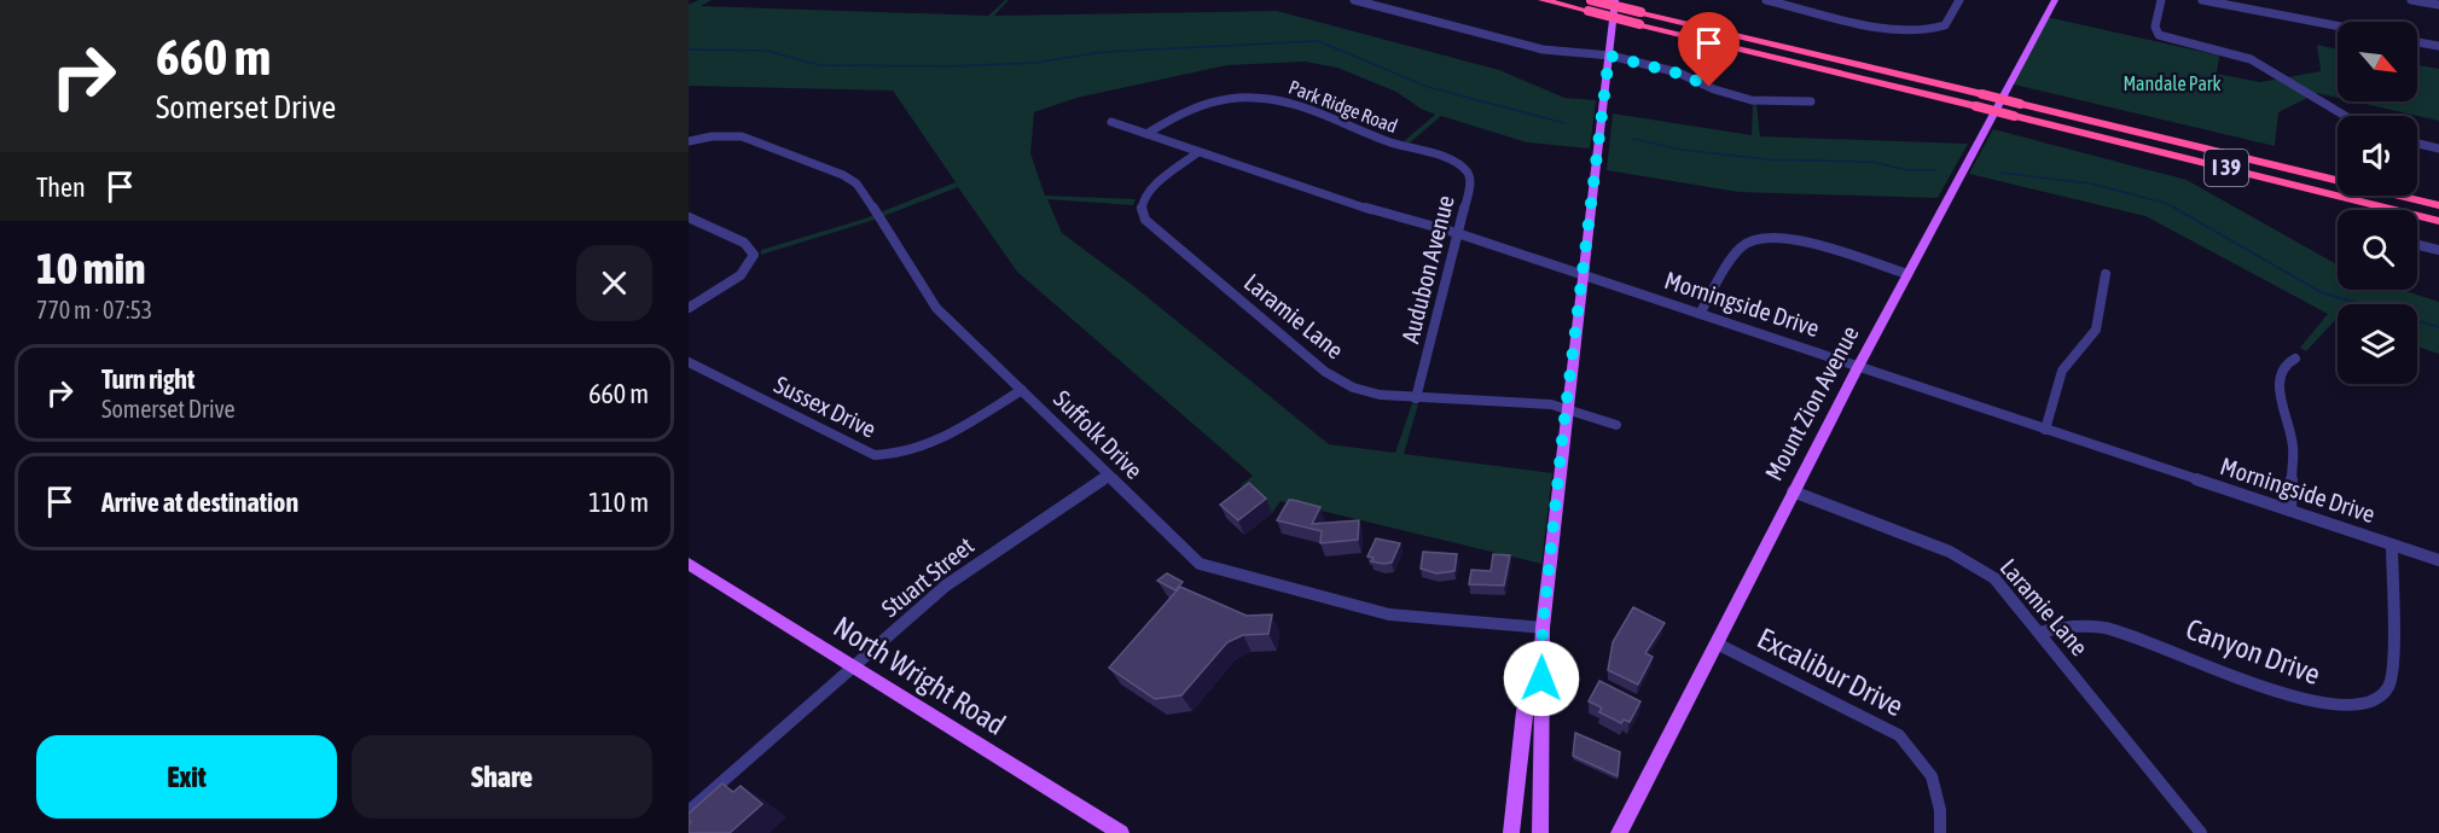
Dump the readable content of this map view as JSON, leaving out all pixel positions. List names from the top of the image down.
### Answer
{
  "streets": {
    "highway": ["I 39"],
    "main road": ["Mount Zion Avenue", "North Wright Road"],
    "street": [
      "Park Ridge Road",
      "Audubon Avenue",
      "Morningside Drive",
      "Laramie Lane",
      "Sussex Drive",
      "Suffolk Drive",
      "Stuart Street",
      "Canyon Drive",
      "Excalibur Drive"
    ]
  },
  "crossings": [
    ["Park Ridge Road", "Audubon Avenue"],
    ["Park Ridge Road", "Morningside Drive"],
    ["Audubon Avenue", "Morningside Drive"],
    ["Audubon Avenue", "Laramie Lane"],
    ["Morningside Drive", "Laramie Lane"],
    ["Morningside Drive", "Mount Zion Avenue"],
    ["Morningside Drive", "Canyon Drive"],
    ["Laramie Lane", "Mount Zion Avenue"],
    ["Laramie Lane", "Canyon Drive"],
    ["Mount Zion Avenue", "Excalibur Drive"],
    ["Sussex Drive", "Suffolk Drive"],
    ["Suffolk Drive", "Stuart Street"],
    ["Stuart Street", "North Wright Road"]
  ],
  "parks": ["Mandale Park"],
  "north": "bottom right",
  "page": {
    "turn": ["660 m", "Somerset Drive"],
    "then": "Then",
    "heading": ["10 min", "770 m · 07:53"],
    "list": [
      {
        "name": "Turn right",
        "note": "Somerset Drive",
        "value": "660 m"
      },
      {
        "name": "Arrive at destination",
        "value": "110 m"
      }
    ],
    "buttons": ["Exit", "Share"]
  }
}
